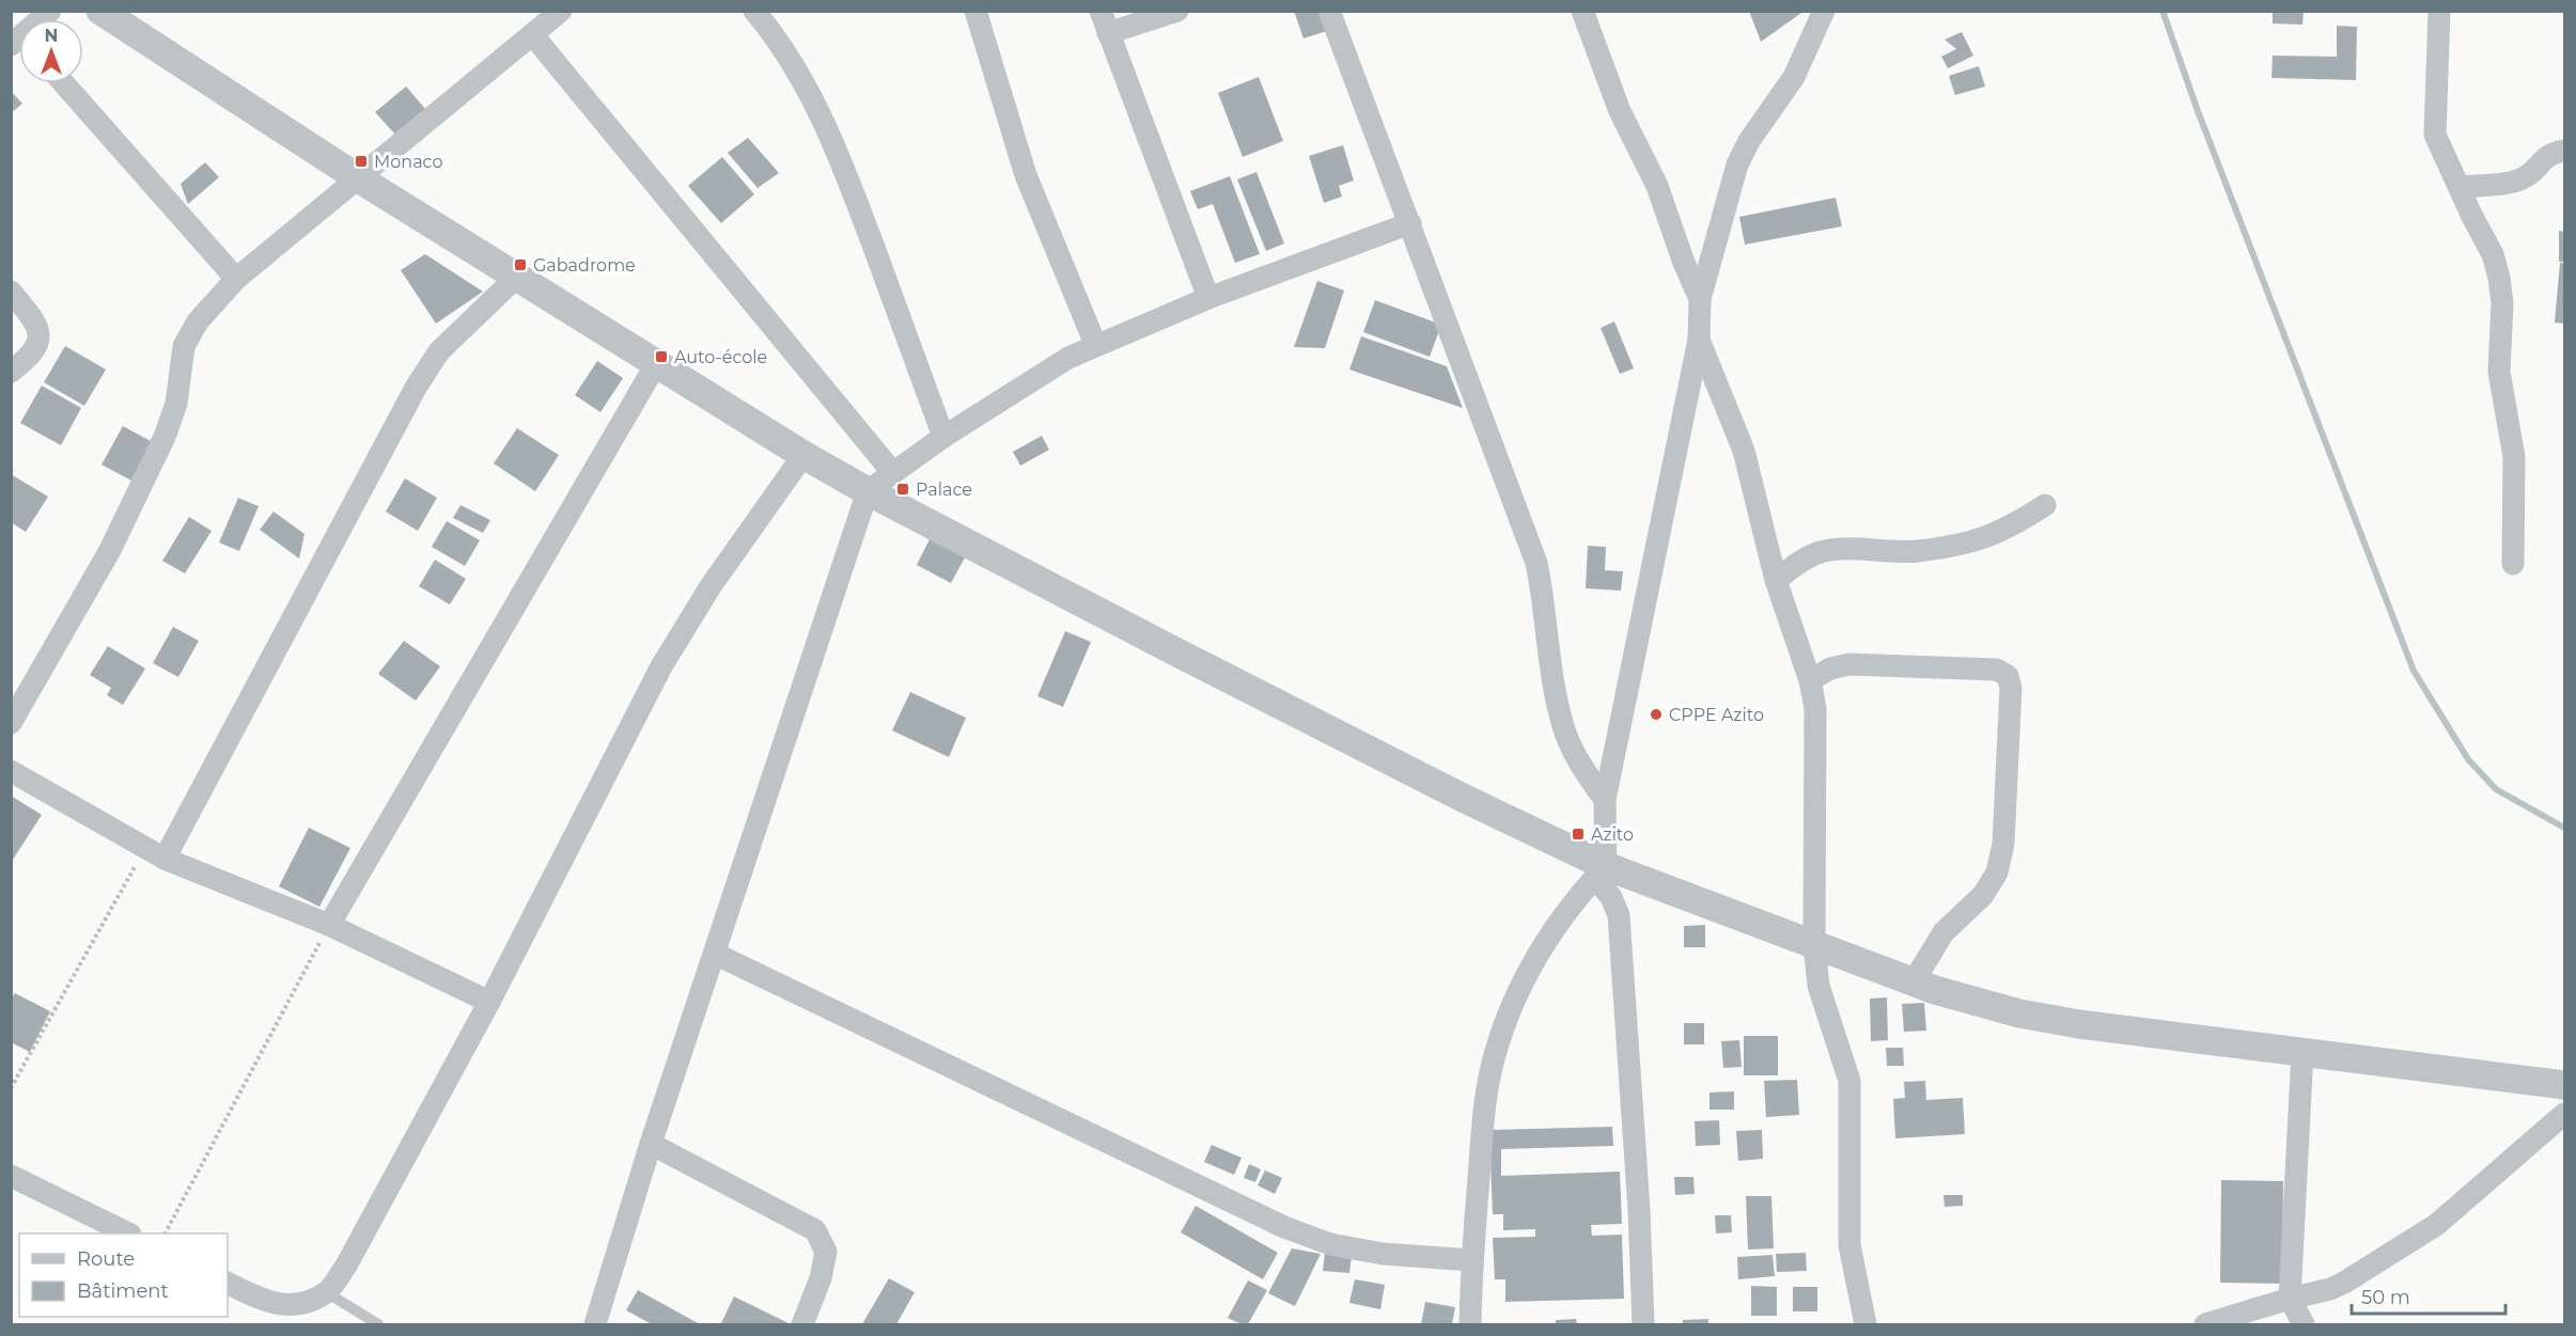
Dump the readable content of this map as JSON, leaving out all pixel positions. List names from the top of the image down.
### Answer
{
  "places": {
    "transit": [
      "Monaco",
      "Gabadrome",
      "Auto-école",
      "Palace",
      "Azito"
    ],
    "other": ["CPPE Azito"]
  },
  "legend": ["Route", "Bâtiment"],
  "scale_bar": "50 m",
  "north": "top"
}
